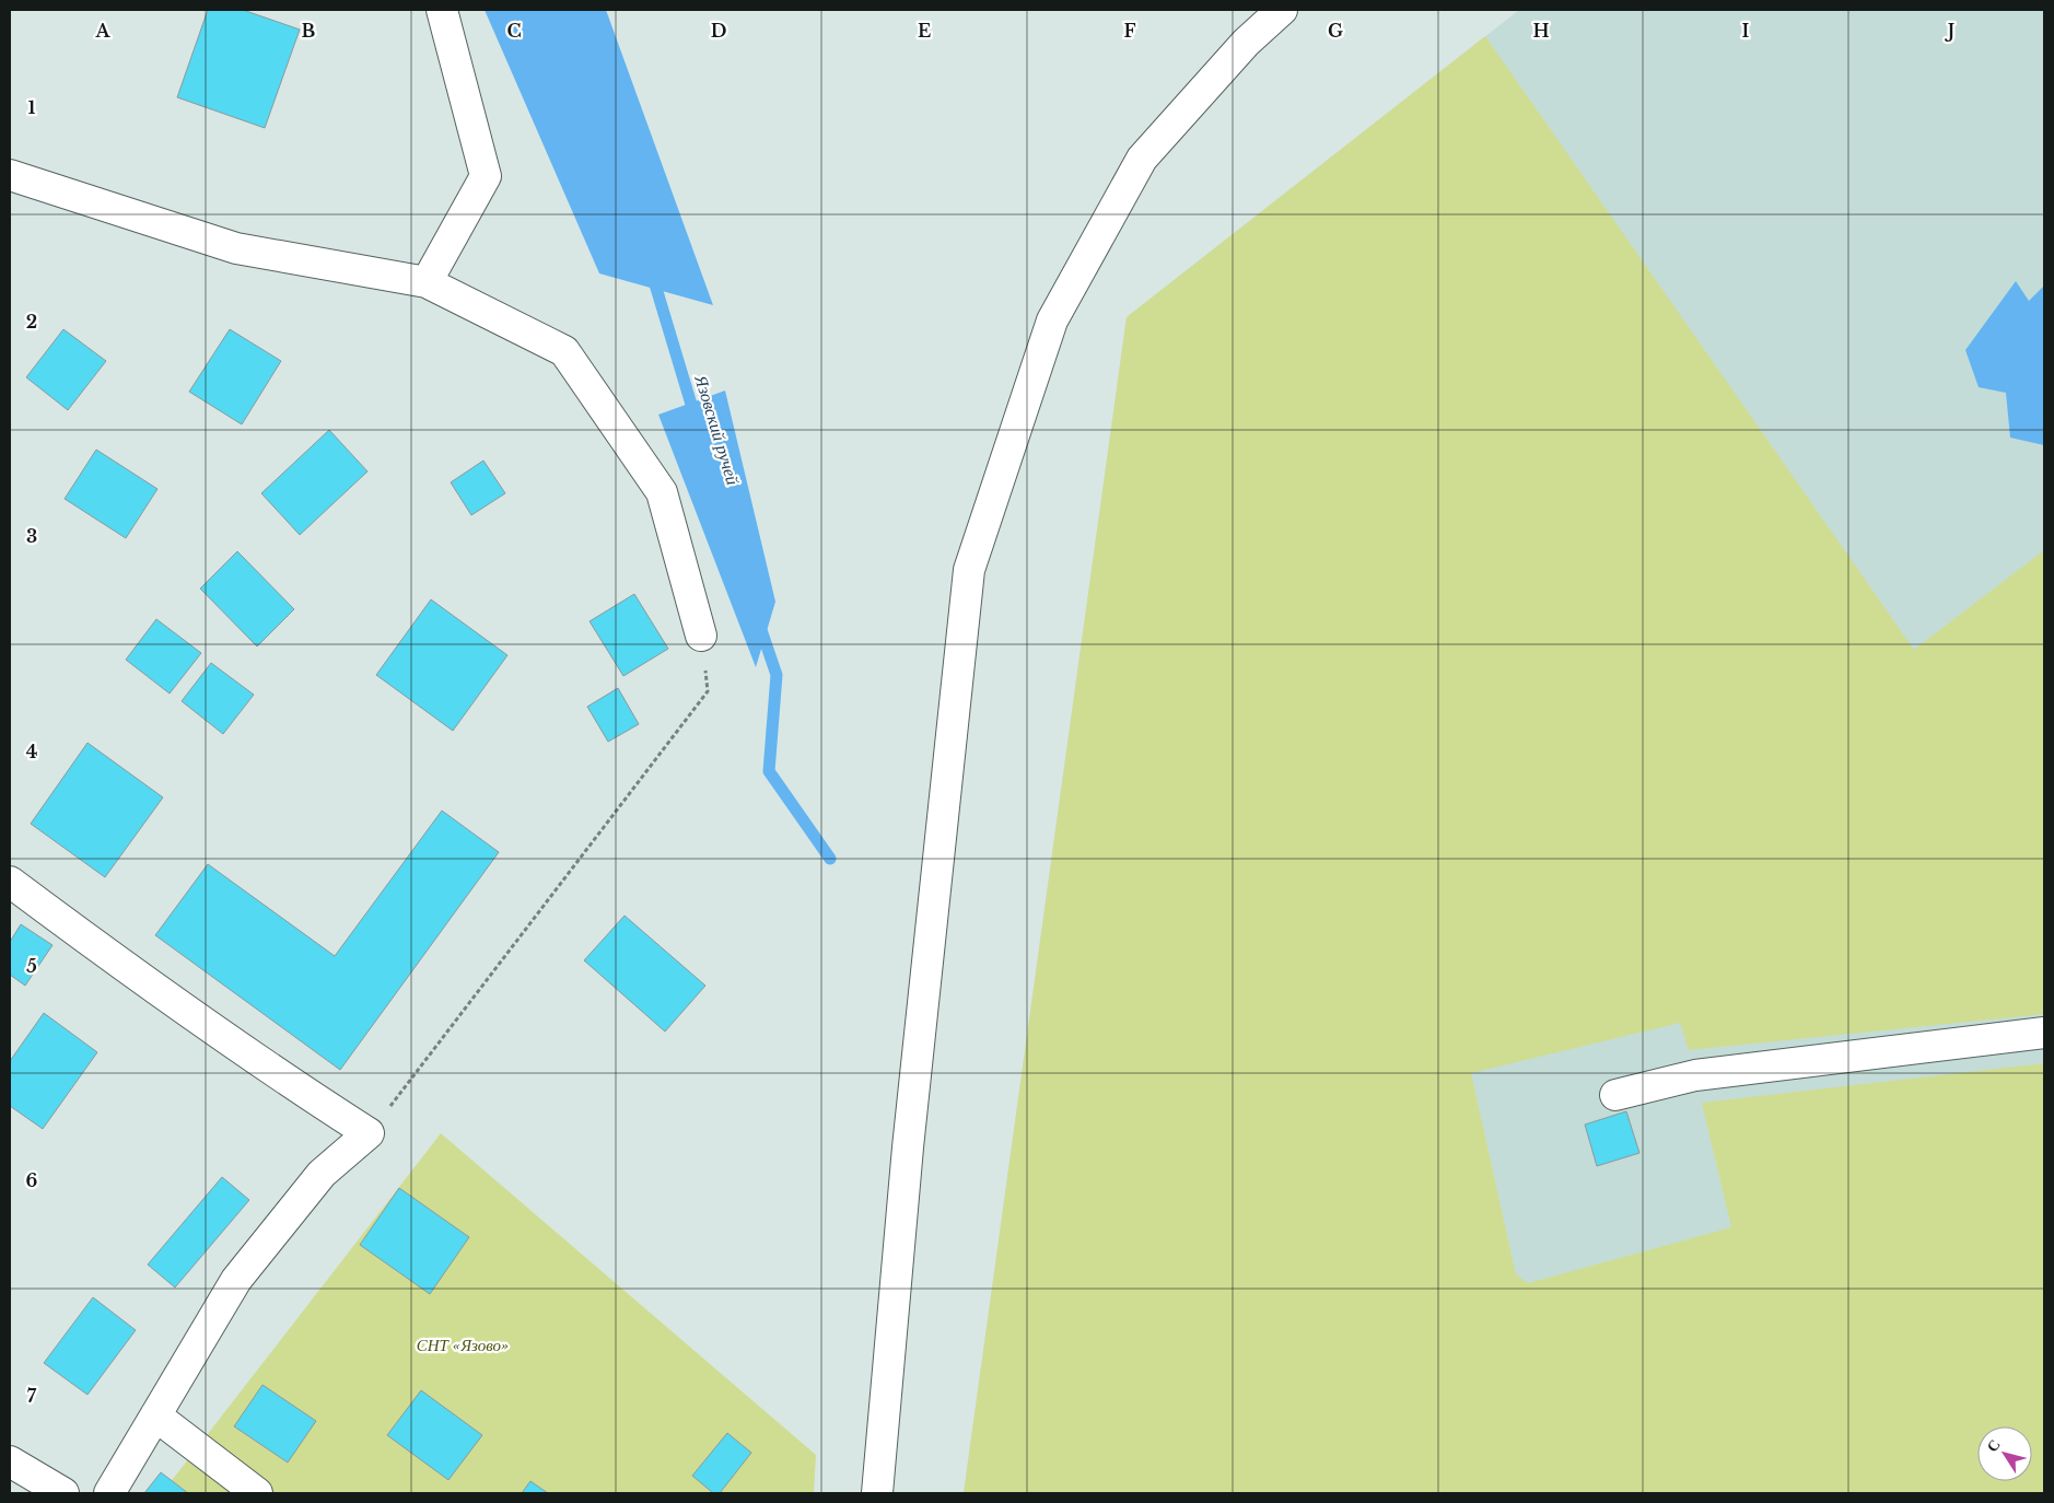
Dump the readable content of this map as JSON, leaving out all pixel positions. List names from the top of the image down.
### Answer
{
  "water": ["Язовский ручей"],
  "parks": ["СНТ «Язово»"],
  "north": "top left",
  "grid": {
    "columns": [
      "A",
      "B",
      "C",
      "D",
      "E",
      "F",
      "G",
      "H",
      "I",
      "J"
    ],
    "rows": [
      "1",
      "2",
      "3",
      "4",
      "5",
      "6",
      "7"
    ]
  }
}
